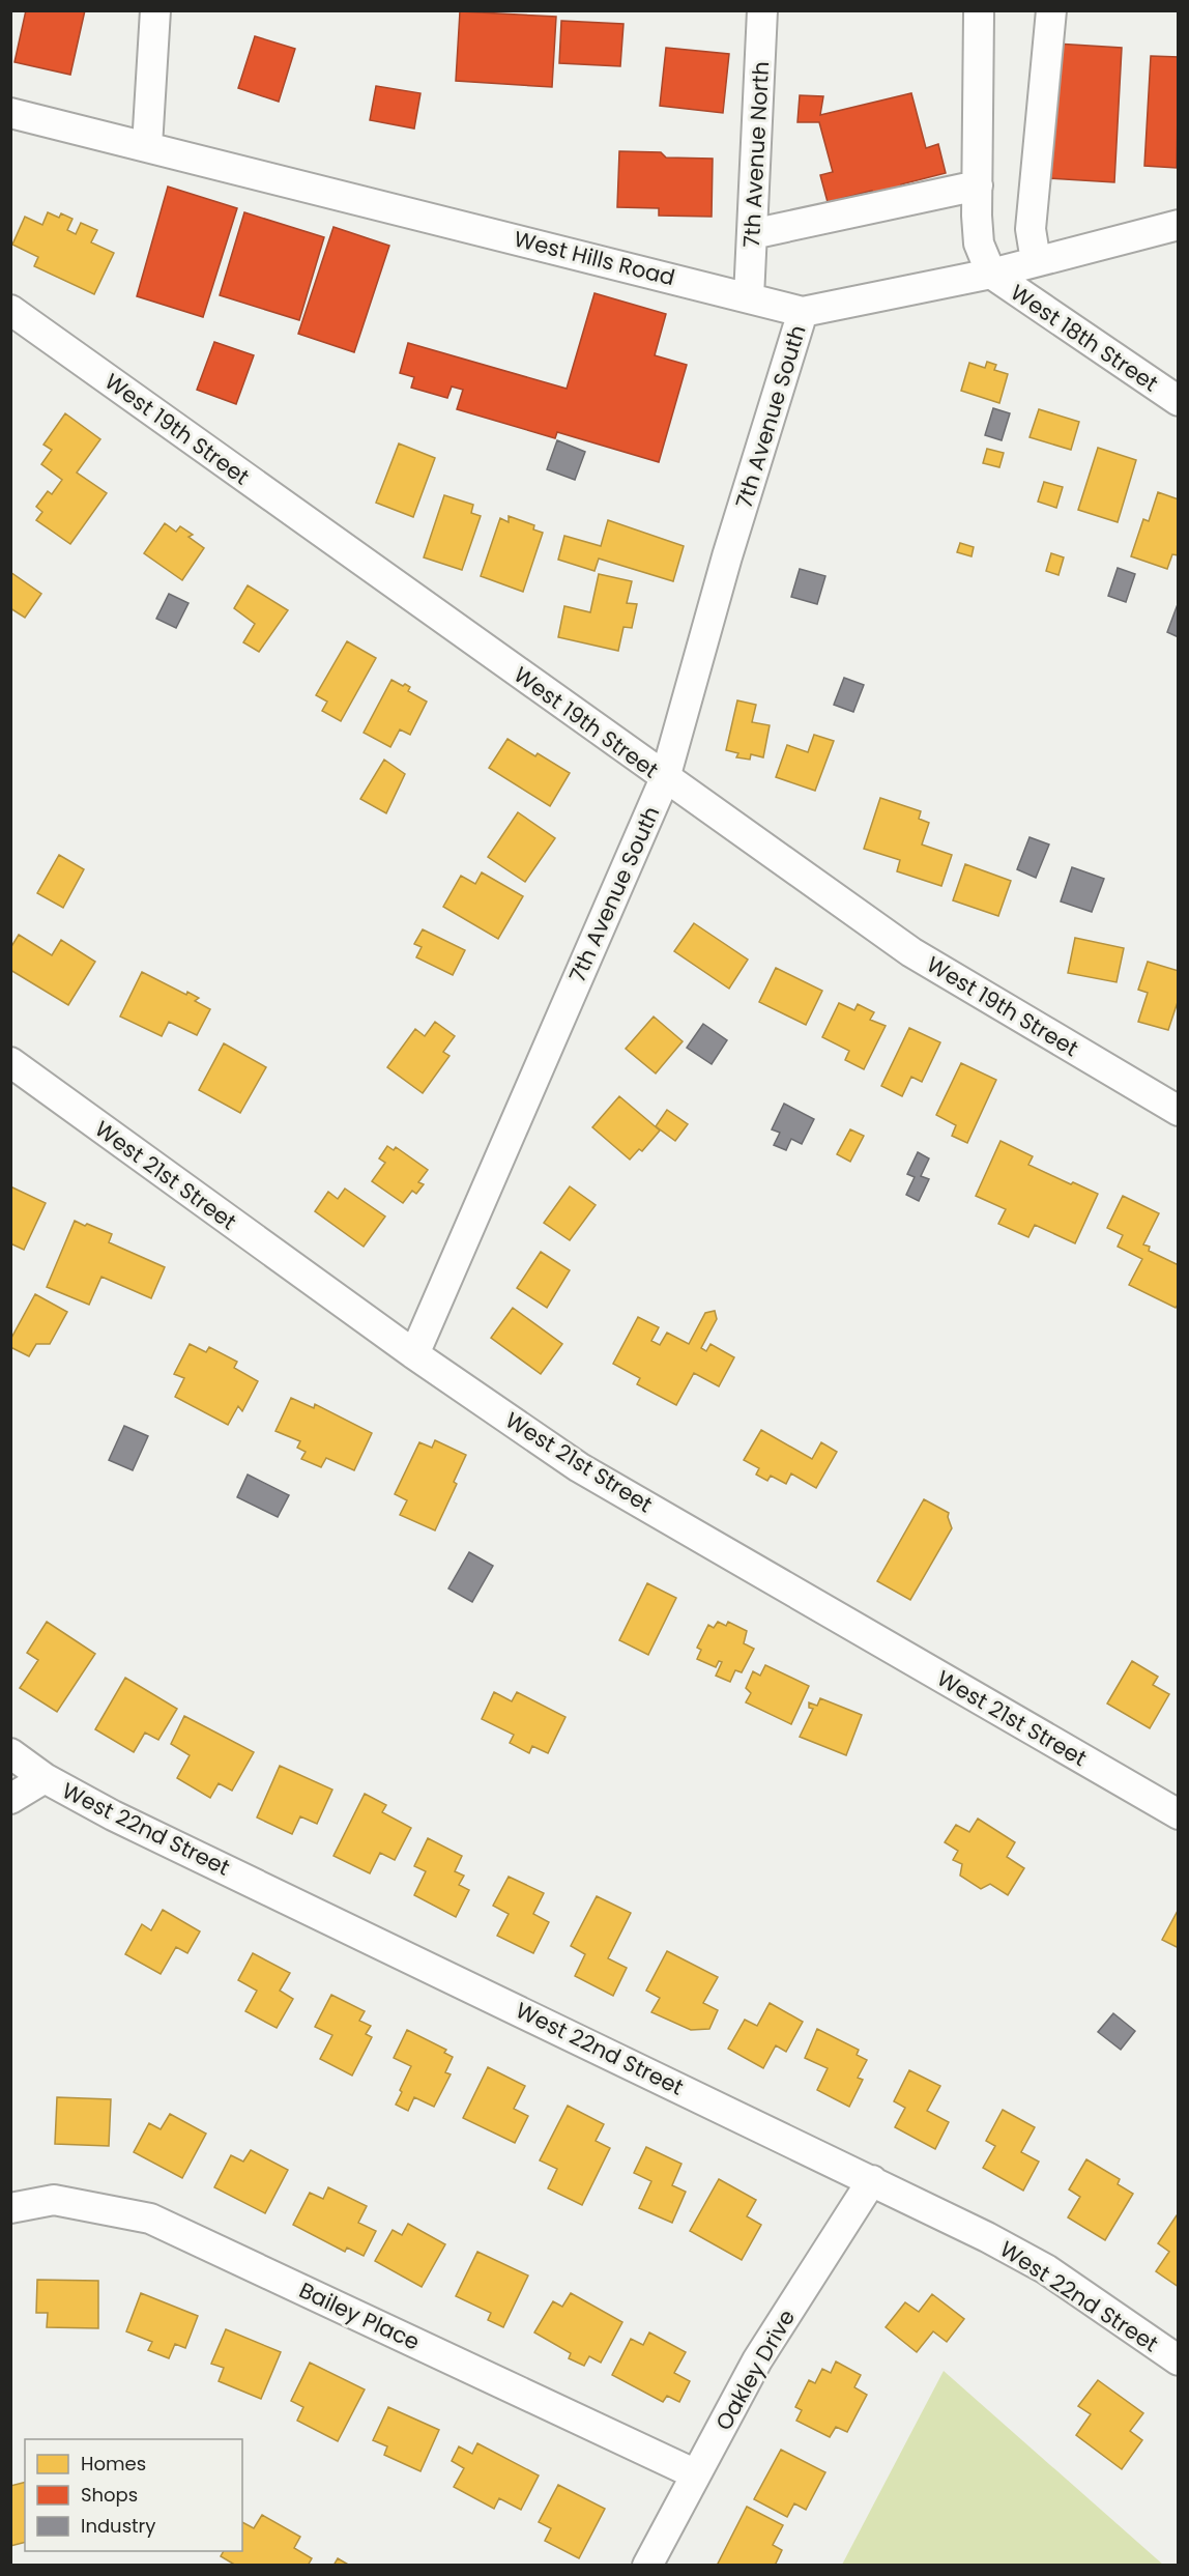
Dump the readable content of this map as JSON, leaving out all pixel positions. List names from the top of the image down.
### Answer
{
  "streets": {
    "street": [
      "7th Avenue North",
      "West Hills Road",
      "West 18th Street",
      "7th Avenue South",
      "West 19th Street",
      "West 21st Street",
      "West 22nd Street",
      "Bailey Place",
      "Oakley Drive"
    ]
  },
  "crossings": [
    ["7th Avenue North", "West Hills Road"],
    ["West Hills Road", "West 18th Street"],
    ["West Hills Road", "7th Avenue South"],
    ["7th Avenue South", "West 19th Street"],
    ["7th Avenue South", "West 21st Street"],
    ["West 22nd Street", "Oakley Drive"],
    ["Bailey Place", "Oakley Drive"]
  ],
  "legend": ["Homes", "Shops", "Industry"]
}
